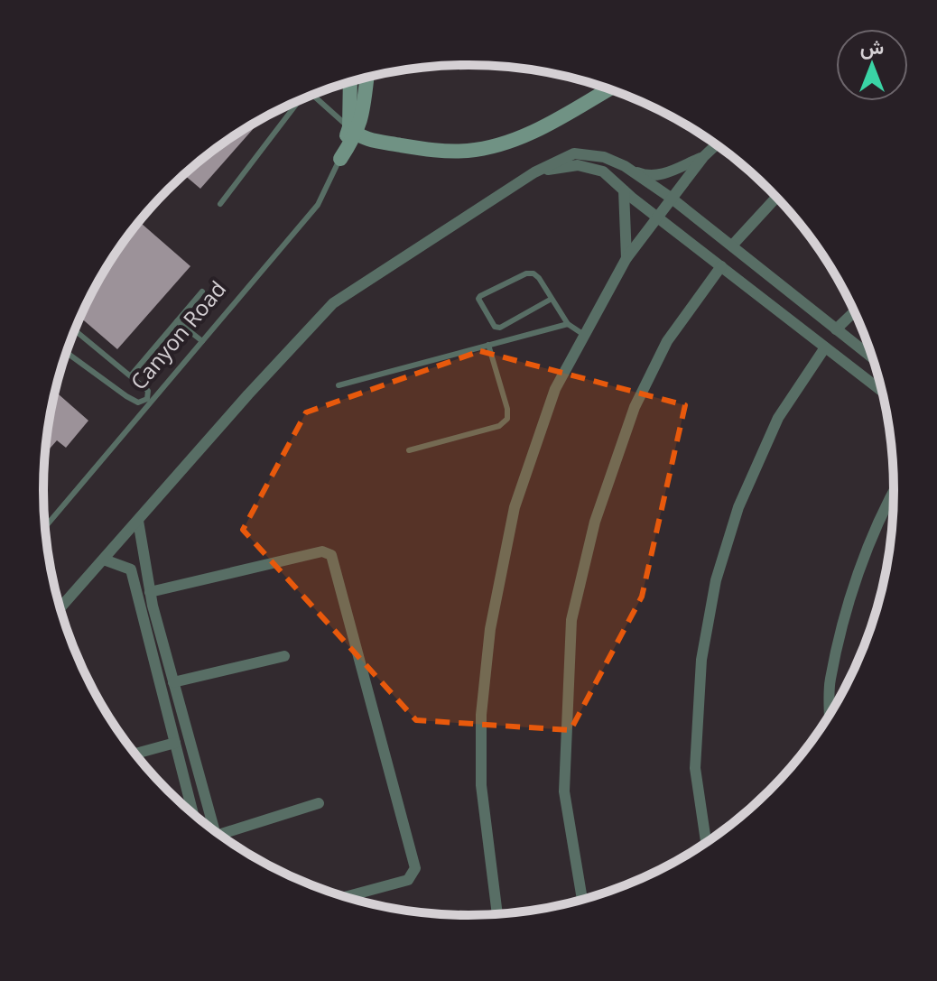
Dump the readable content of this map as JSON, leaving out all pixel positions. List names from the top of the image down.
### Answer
{
  "streets": {
    "main road": ["Canyon Road"]
  },
  "north": "top"
}
